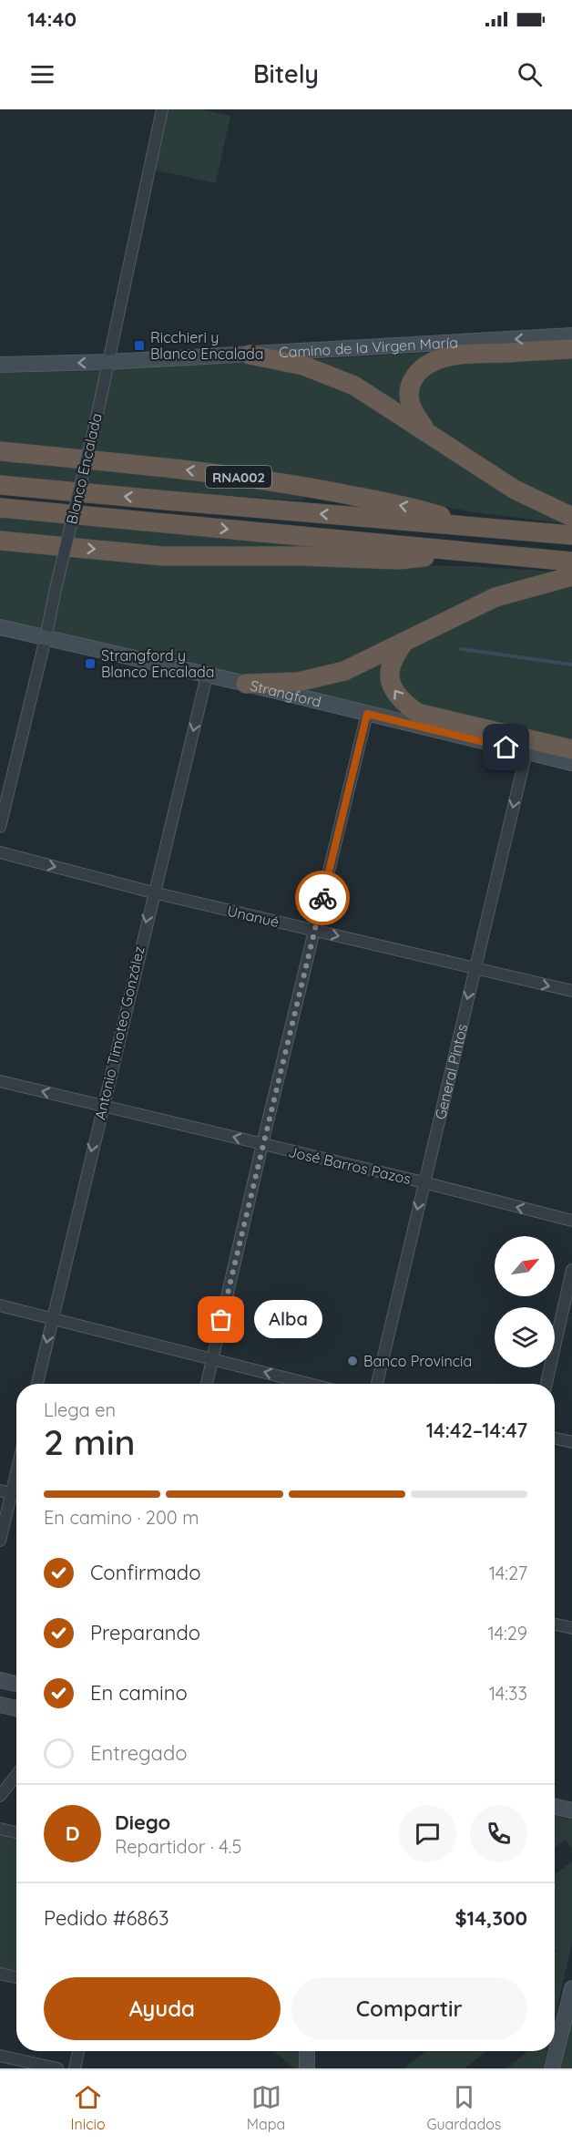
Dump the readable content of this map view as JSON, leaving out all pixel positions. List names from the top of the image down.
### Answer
{
  "streets": {
    "highway": ["RNA002"],
    "street": [
      "Camino de la Virgen María",
      "Blanco Encalada",
      "Strangford",
      "Unanué",
      "Antonio Timoteo González",
      "General Pintos",
      "José Barros Pazos"
    ]
  },
  "crossings": [
    ["Camino de la Virgen María", "Blanco Encalada"],
    ["Blanco Encalada", "Strangford"],
    ["Strangford", "Antonio Timoteo González"],
    ["Strangford", "General Pintos"],
    ["Unanué", "Antonio Timoteo González"],
    ["Unanué", "General Pintos"],
    ["Antonio Timoteo González", "José Barros Pazos"],
    ["General Pintos", "José Barros Pazos"]
  ],
  "one_way": [
    "Camino de la Virgen María",
    "Unanué",
    "Antonio Timoteo González",
    "General Pintos",
    "José Barros Pazos"
  ],
  "places": {
    "transit": ["Ricchieri y Blanco Encalada", "Strangford y Blanco Encalada"],
    "other": ["Alba", "Banco Provincia"]
  },
  "north": "top right",
  "page": {
    "status": "14:40",
    "header": "Bitely",
    "bubble": "Alba",
    "heading": ["2 min", "Llega en", "14:42–14:47"],
    "panel": [
      "Diego",
      "Repartidor · 4.5",
      "Pedido #6863",
      "$14,300"
    ],
    "bar": "En camino · 200 m",
    "list": [
      ["Confirmado", "14:27"],
      ["Preparando", "14:29"],
      ["En camino", "14:33"],
      "Entregado"
    ],
    "round": "D",
    "buttons": ["Ayuda", "Compartir"],
    "tabs": ["Inicio", "Mapa", "Guardados"]
  }
}
